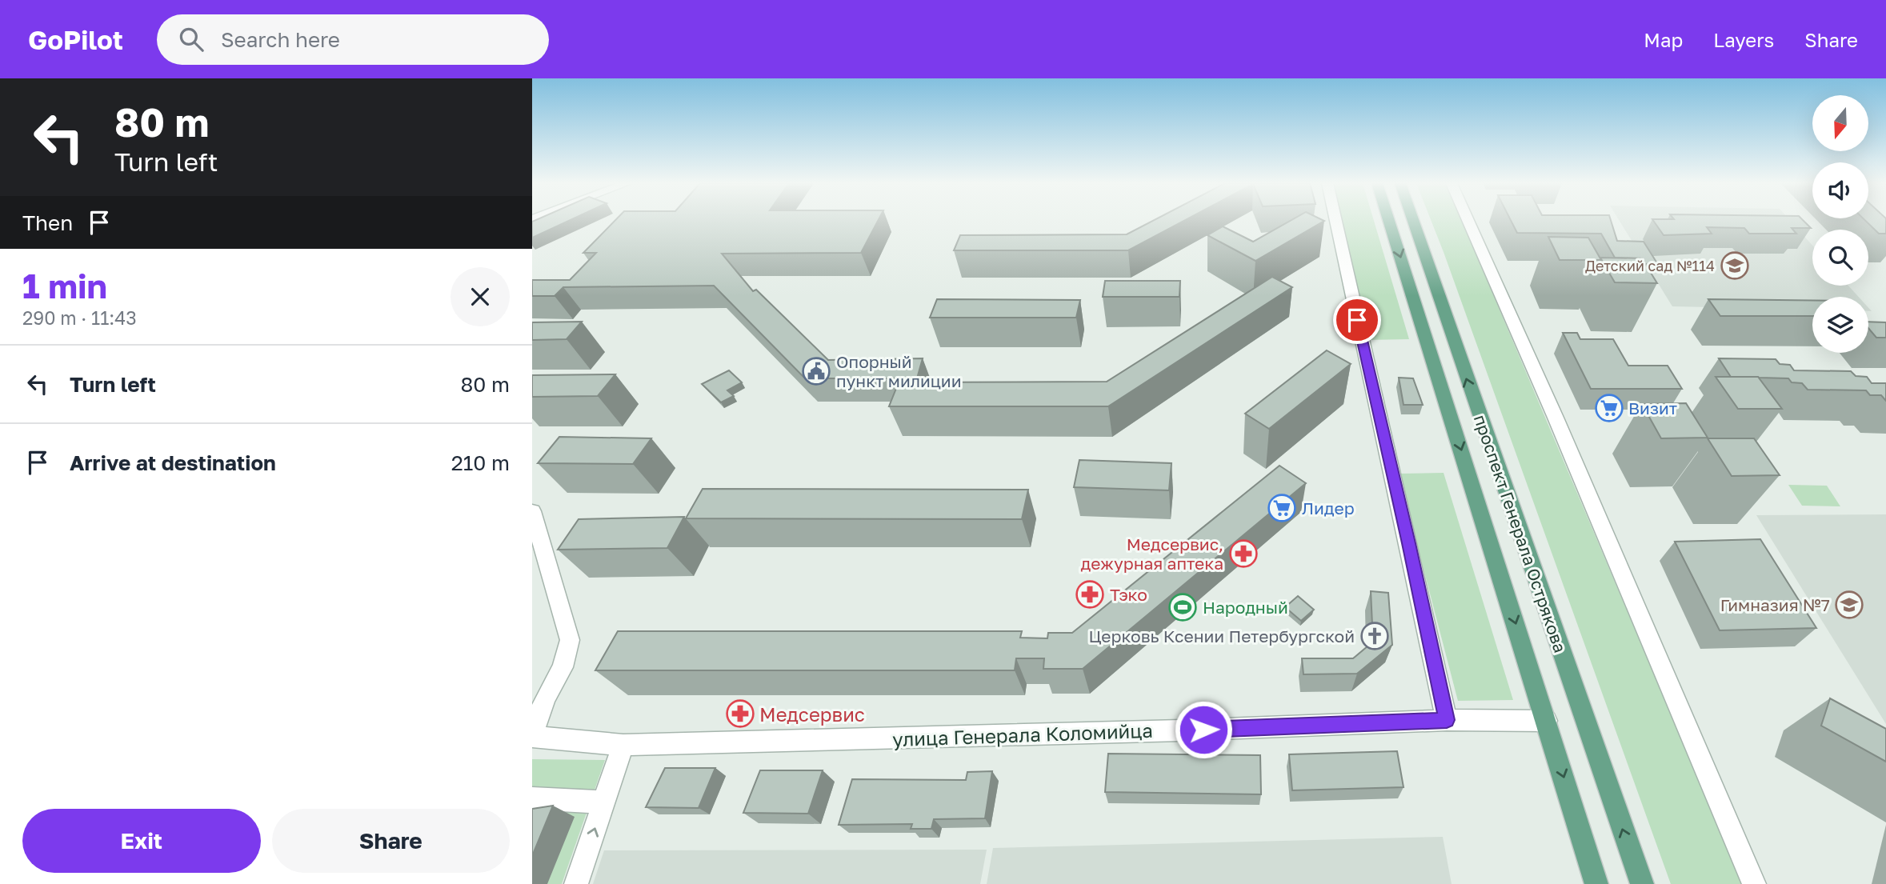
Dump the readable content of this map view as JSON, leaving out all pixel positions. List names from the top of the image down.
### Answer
{
  "streets": {
    "main road": ["проспект Генерала Острякова"],
    "street": ["улица Генерала Коломийца"]
  },
  "crossings": [
    ["проспект Генерала Острякова", "улица Генерала Коломийца"]
  ],
  "places": {
    "school or university": ["Детский сад №114", "Гимназия №7"],
    "public building": ["Опорный пункт милиции"],
    "supermarket": ["Визит", "Лидер"],
    "pharmacy": ["Медсервис, дежурная аптека", "Тэко", "Медсервис"],
    "sports": ["Народный"],
    "church": ["Церковь Ксении Петербургской"]
  },
  "north": "bottom",
  "page": {
    "header": "GoPilot",
    "search": "Search here",
    "nav": ["Map", "Layers", "Share"],
    "turn": ["80 m", "Turn left"],
    "then": "Then",
    "heading": ["1 min", "290 m · 11:43"],
    "list": [
      {
        "name": "Turn left",
        "value": "80 m"
      },
      {
        "name": "Arrive at destination",
        "value": "210 m"
      }
    ],
    "buttons": ["Exit", "Share"]
  }
}
